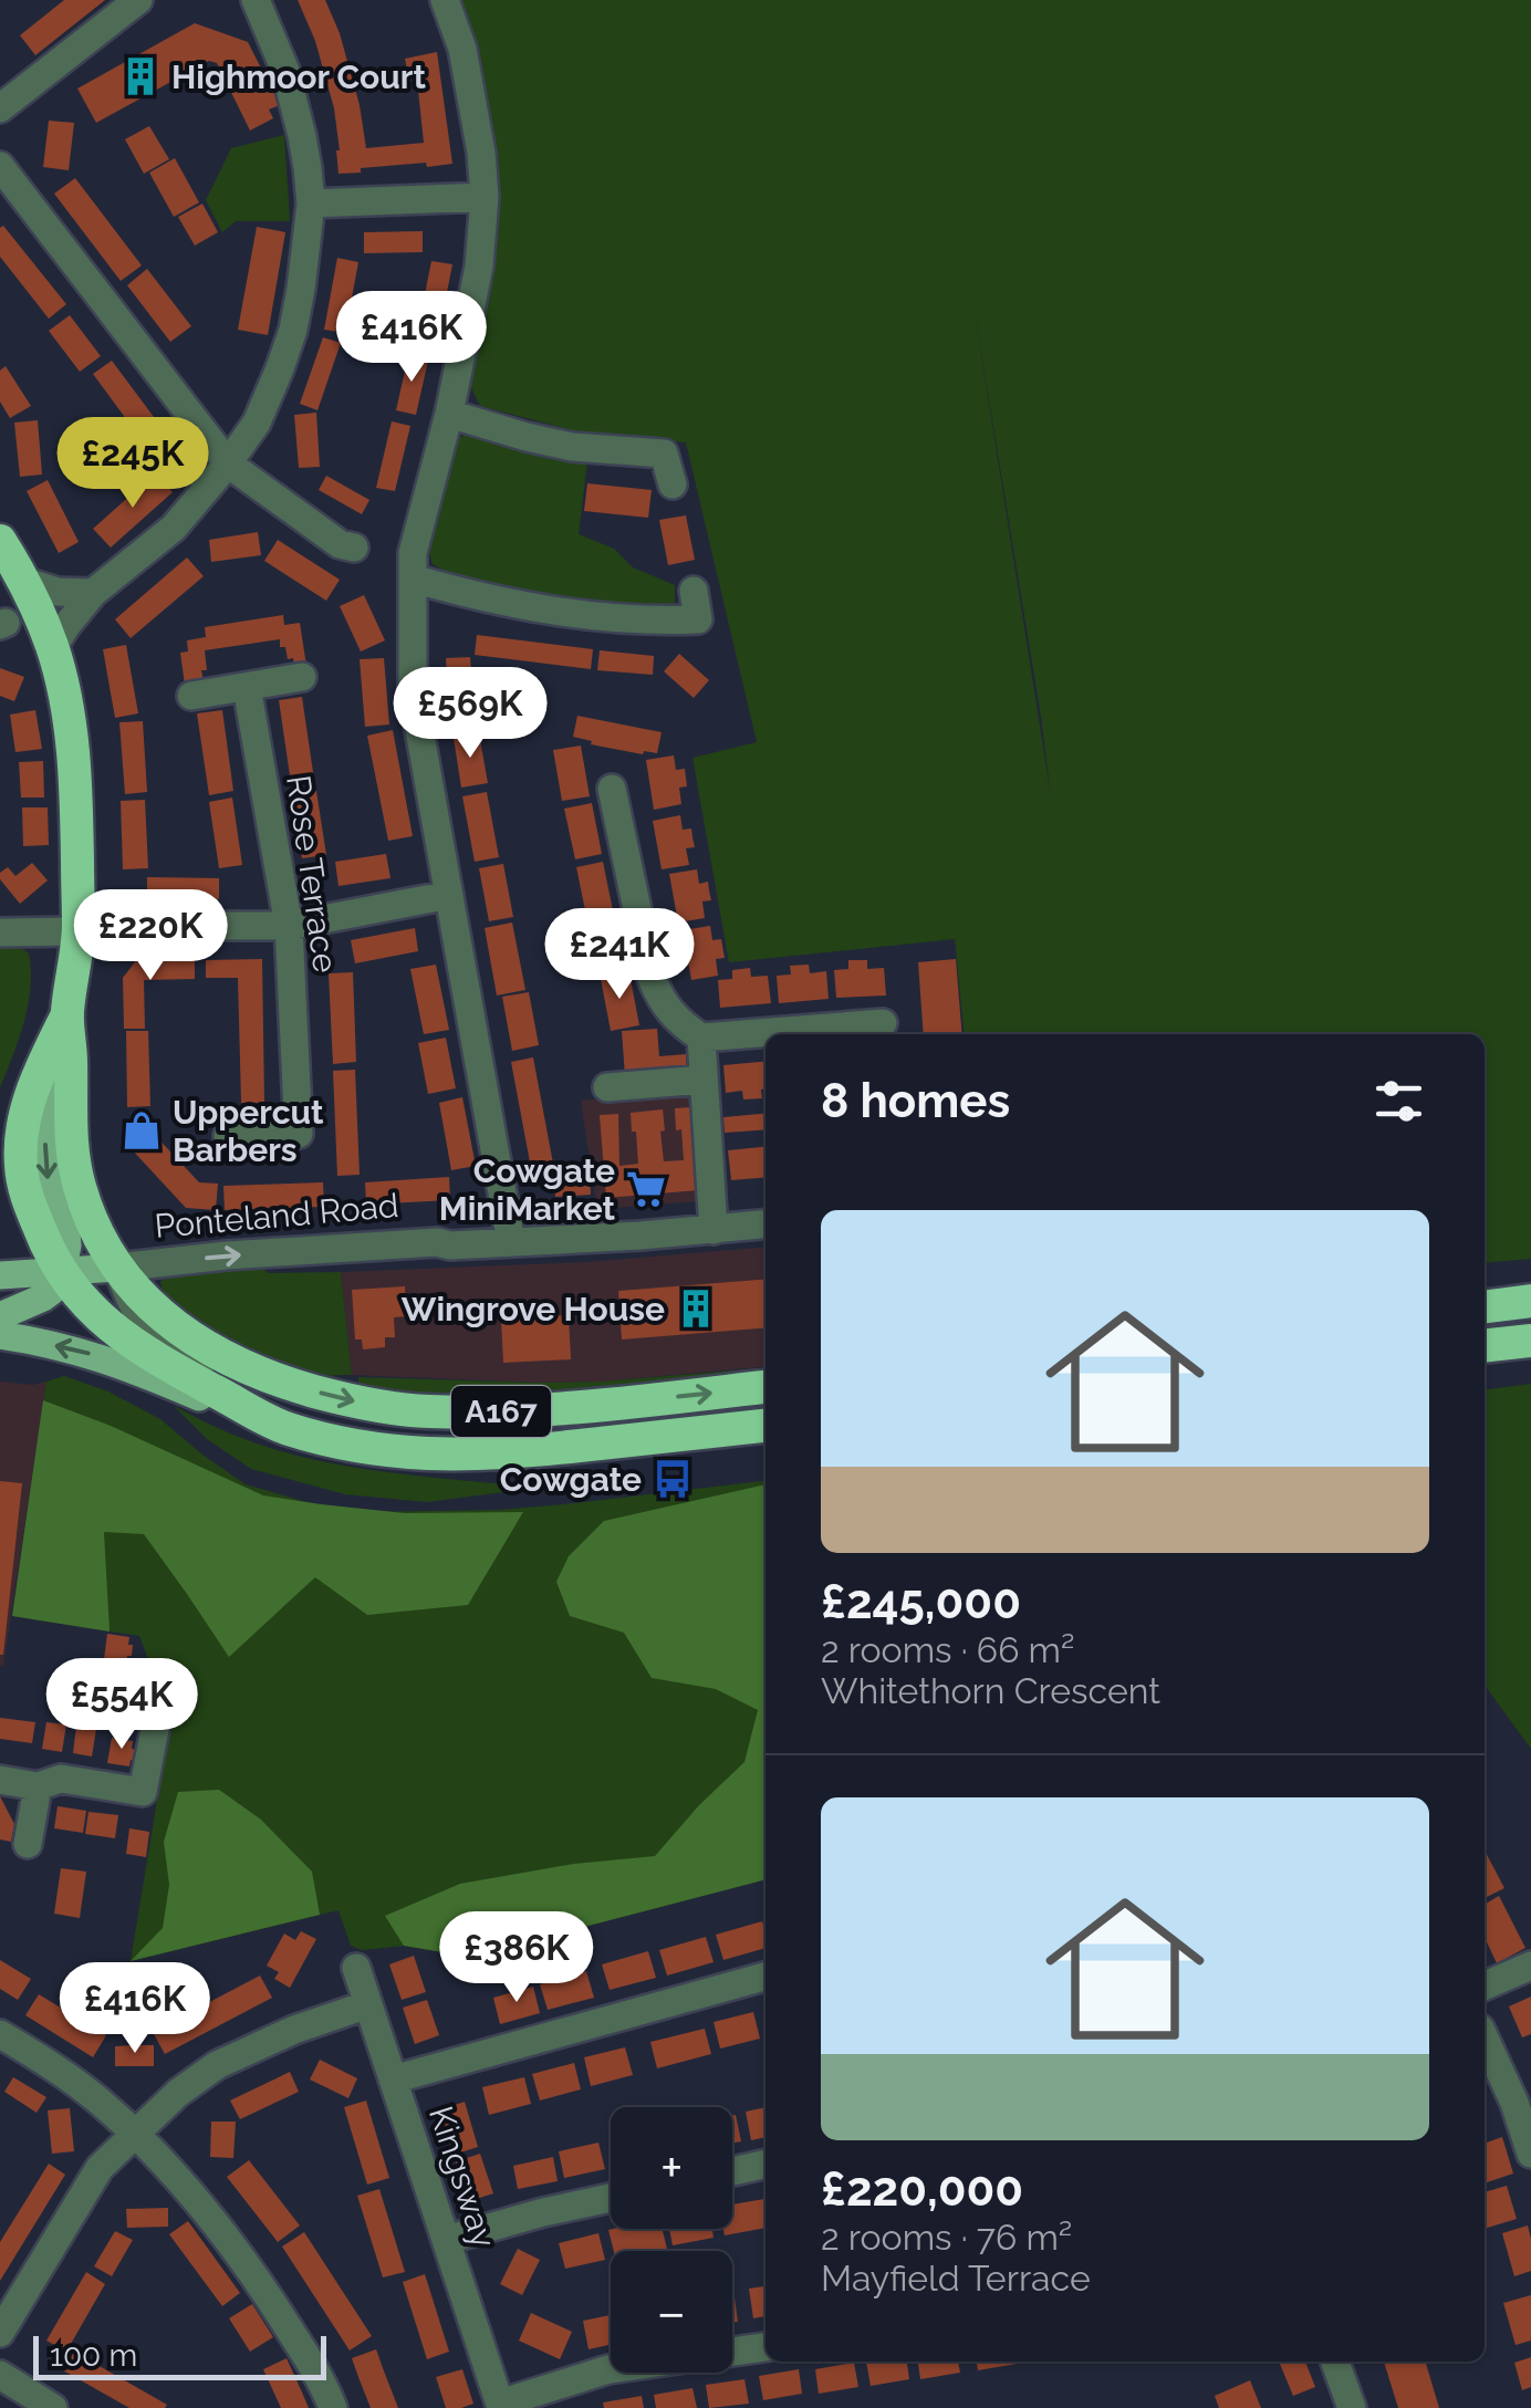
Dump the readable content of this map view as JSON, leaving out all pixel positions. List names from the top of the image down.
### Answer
{
  "streets": {
    "highway": ["Ponteland Road", "A167"],
    "street": ["Rose Terrace", "Kingsway"]
  },
  "crossings": [
    ["Ponteland Road", "A167"]
  ],
  "places": {
    "building": ["Highmoor Court", "Wingrove House"],
    "shop": ["Uppercut Barbers"],
    "supermarket": ["Cowgate MiniMarket"],
    "bus stop": ["Cowgate"]
  },
  "scale_bar": "100 m",
  "page": {
    "price": [
      "£416K",
      "£245K",
      "£569K",
      "£220K",
      "£241K",
      "£554K",
      "£386K",
      "£416K"
    ],
    "heading": "8 homes",
    "list": [
      {
        "name": "£245,000",
        "note": "2 rooms · 66 m² · Whitethorn Crescent"
      },
      {
        "name": "£220,000",
        "note": "2 rooms · 76 m² · Mayfield Terrace"
      }
    ],
    "map_buttons": ["+", "−"],
    "scale": "100 m"
  }
}
